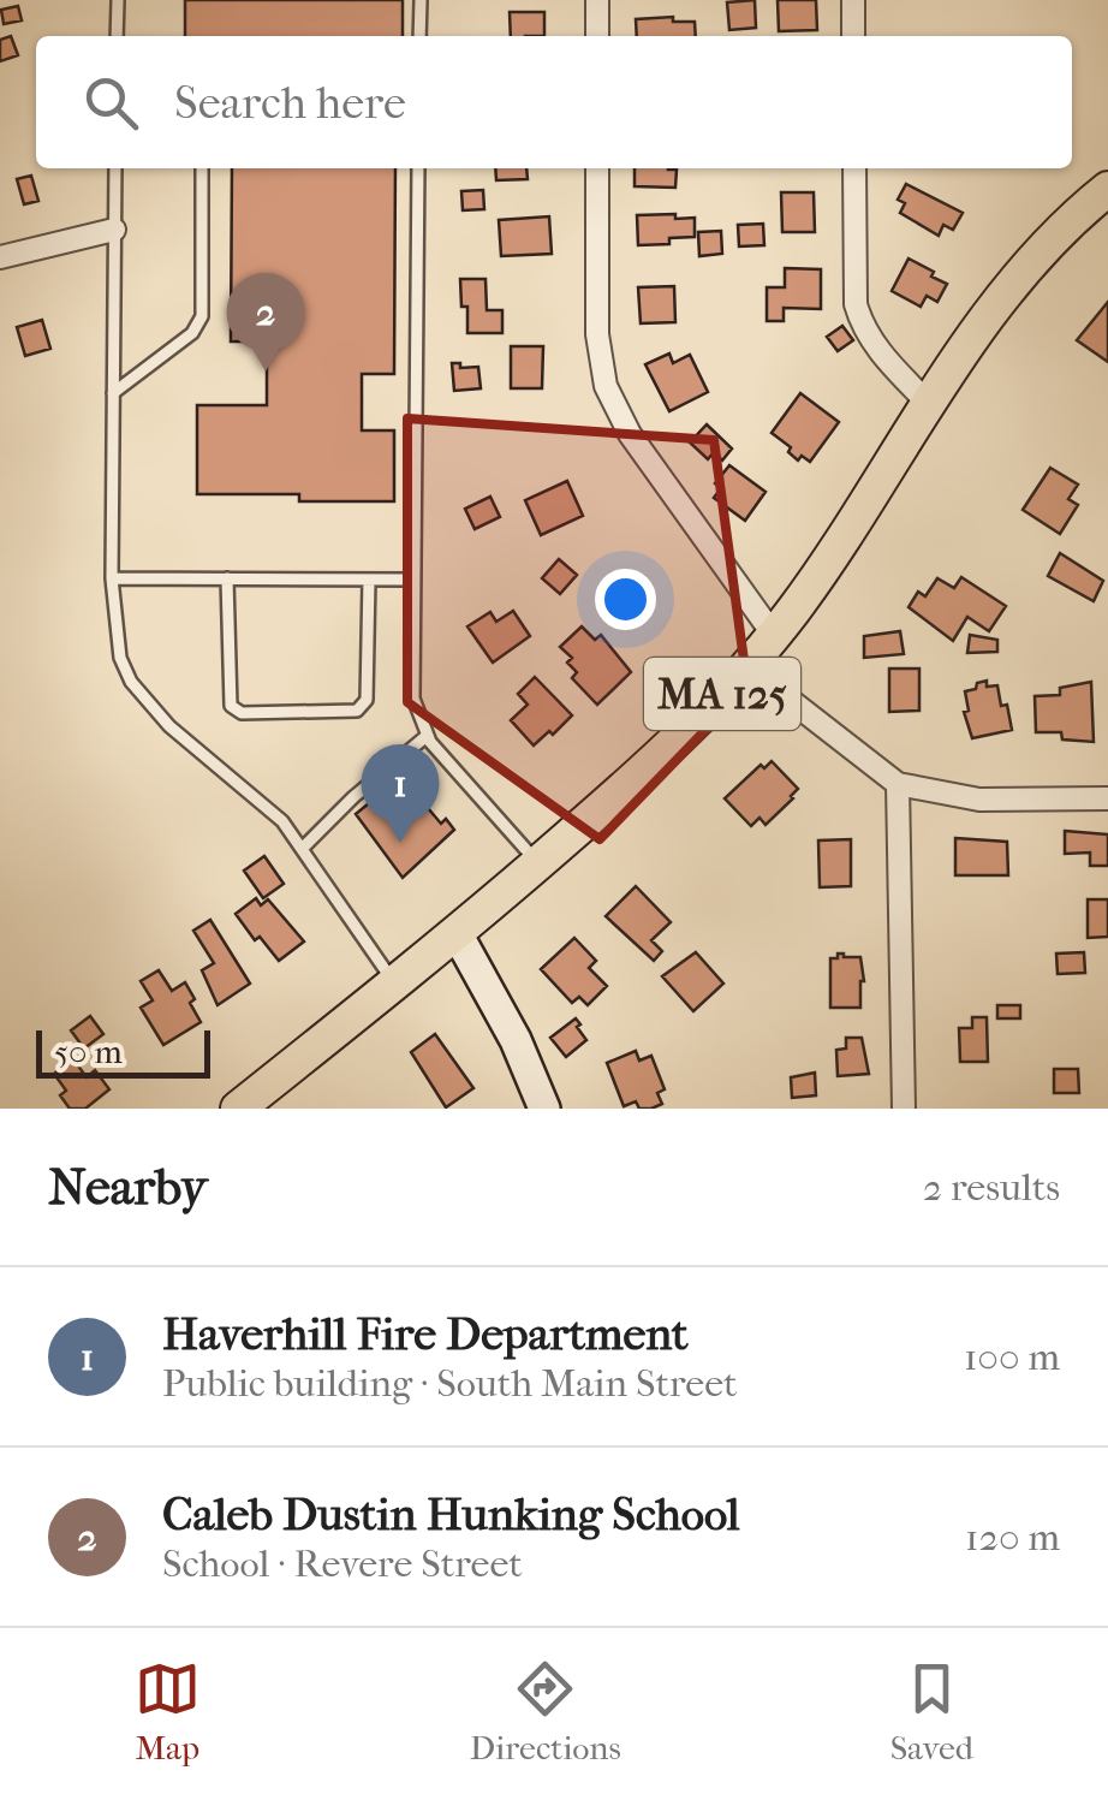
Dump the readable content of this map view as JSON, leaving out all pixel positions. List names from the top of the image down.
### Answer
{
  "streets": {
    "main road": ["MA 125"]
  },
  "scale_bar": "50 m",
  "page": {
    "search": "Search here",
    "pins": ["2", "1"],
    "scale": "50 m",
    "heading": ["Nearby", "2 results"],
    "list": [
      {
        "mark": "1",
        "name": "Haverhill Fire Department",
        "note": "Public building · South Main Street",
        "value": "100 m"
      },
      {
        "mark": "2",
        "name": "Caleb Dustin Hunking School",
        "note": "School · Revere Street",
        "value": "120 m"
      }
    ],
    "nav": ["Map", "Directions", "Saved"]
  }
}
